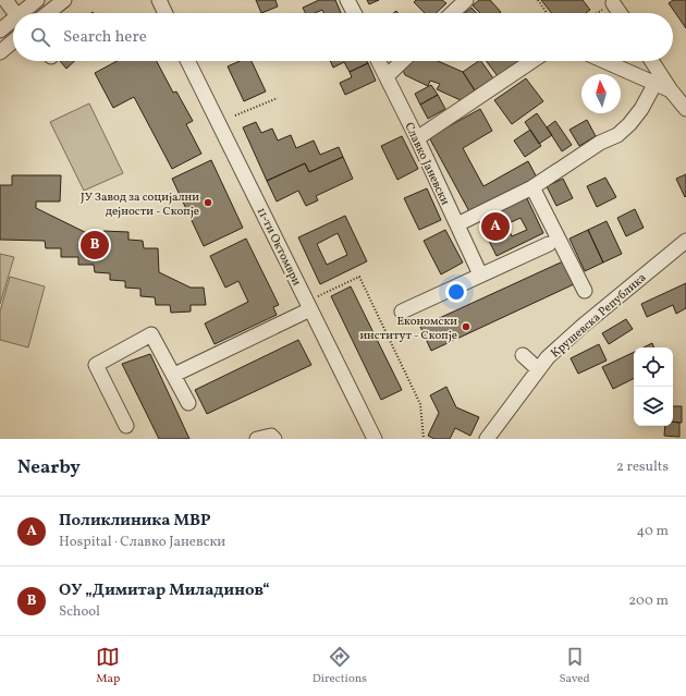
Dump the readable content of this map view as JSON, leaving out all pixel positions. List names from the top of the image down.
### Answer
{
  "streets": {
    "street": ["Славко Јаневски", "11-ти Октомври", "Крушевска Република"]
  },
  "places": ["ЈУ Завод за социјални дејности - Скопје", "Економски институт - Скопје"],
  "north": "top",
  "page": {
    "search": "Search here",
    "pins": ["A", "B"],
    "heading": ["Nearby", "2 results"],
    "list": [
      {
        "mark": "A",
        "name": "Поликлиника МВР",
        "note": "Hospital · Славко Јаневски",
        "value": "40 m"
      },
      {
        "mark": "B",
        "name": "ОУ „Димитар Миладинов“",
        "note": "School",
        "value": "200 m"
      }
    ],
    "nav": ["Map", "Directions", "Saved"]
  }
}
